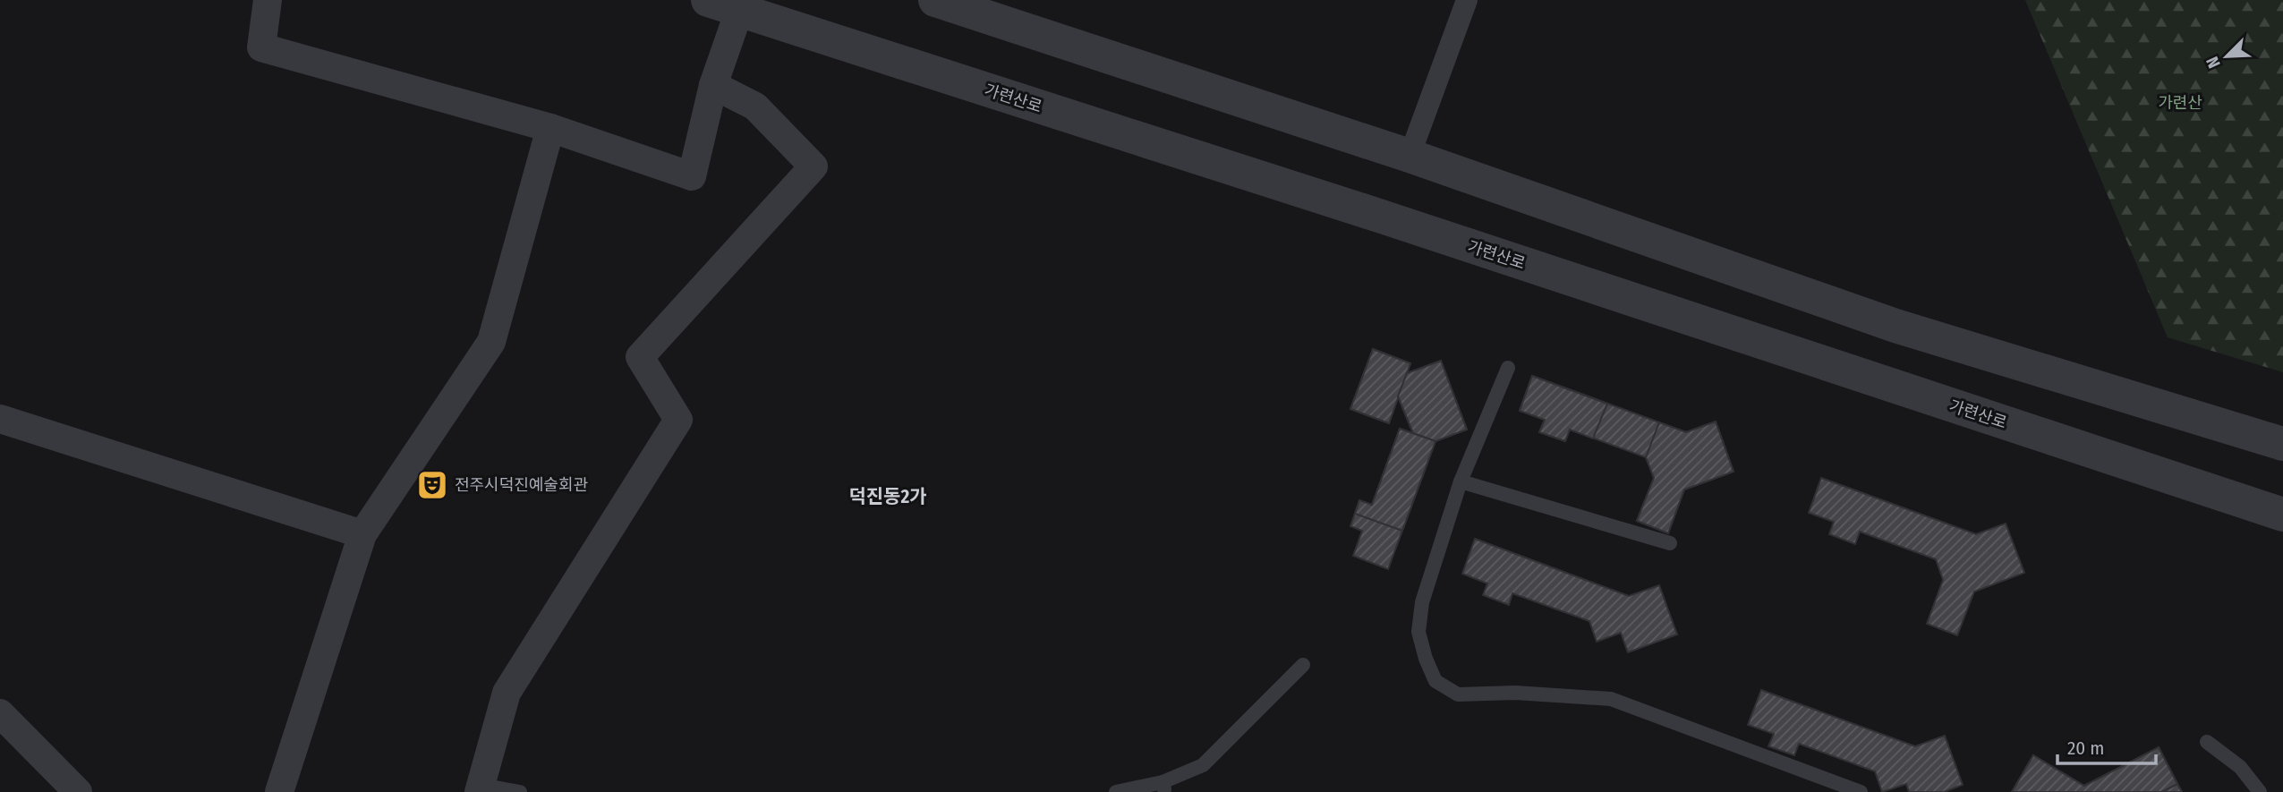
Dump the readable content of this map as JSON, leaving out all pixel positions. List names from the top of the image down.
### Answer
{
  "streets": {
    "street": ["가련산로"]
  },
  "districts": ["덕진동2가"],
  "parks": ["가련산"],
  "places": {
    "theatre": ["전주시덕진예술회관"]
  },
  "scale_bar": "20 m",
  "north": "bottom left"
}
